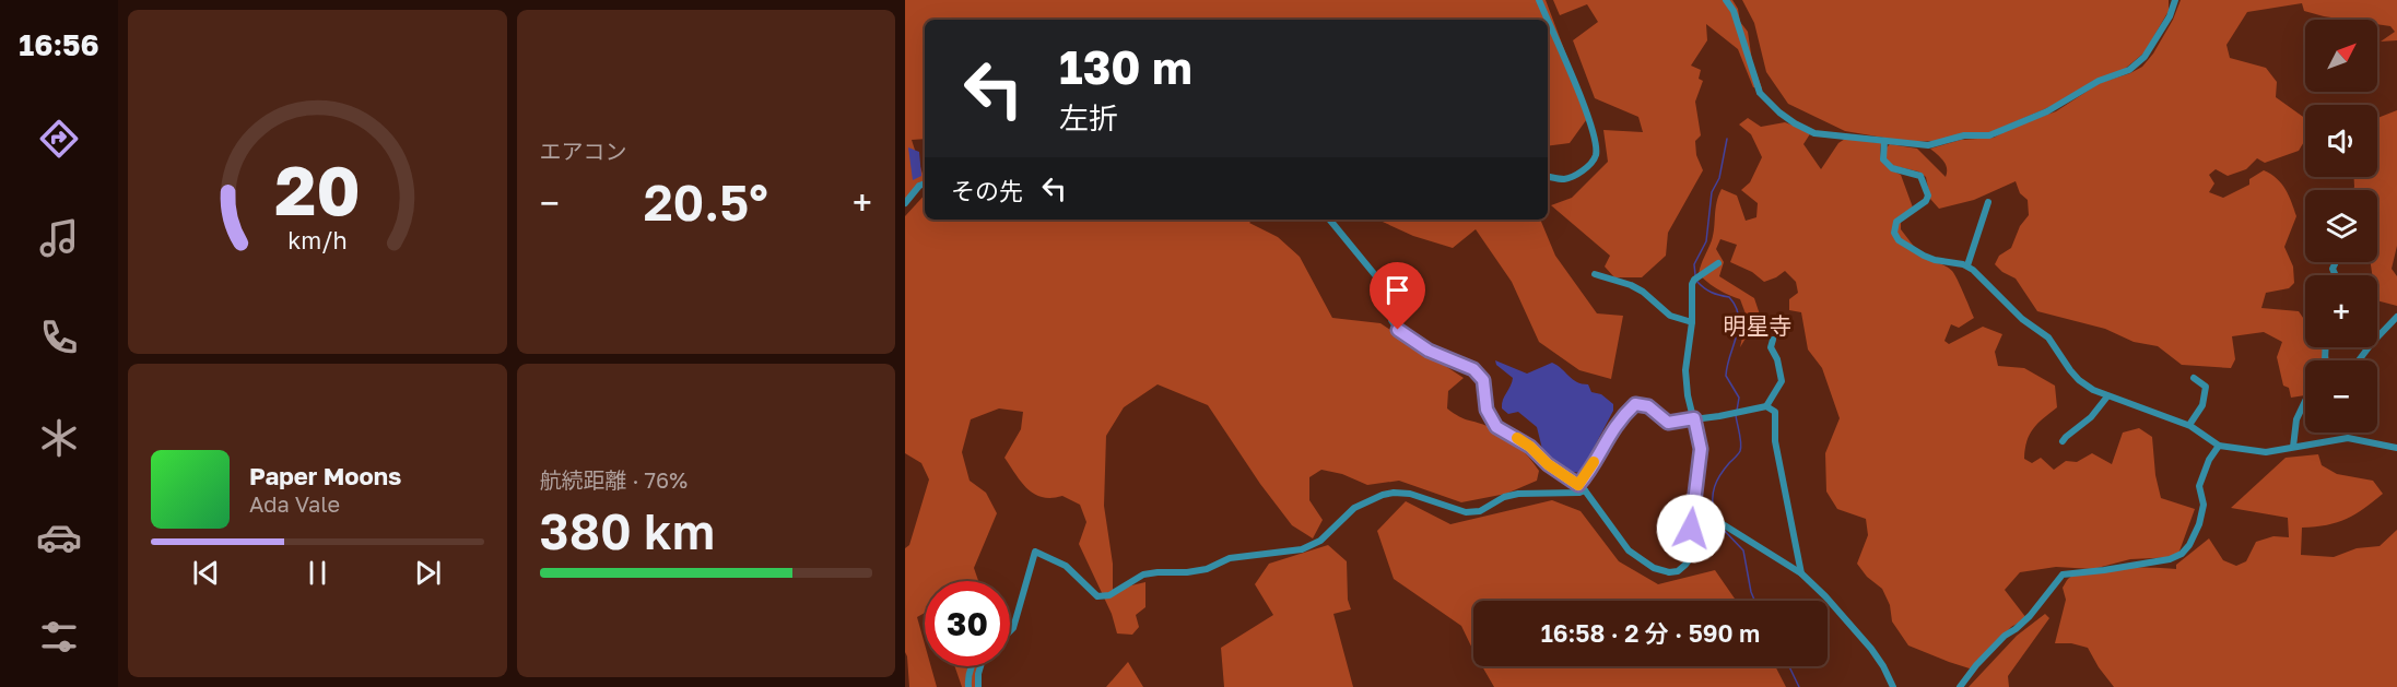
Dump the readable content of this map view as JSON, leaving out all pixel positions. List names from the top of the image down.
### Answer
{
  "districts": ["明星寺"],
  "north": "top right",
  "page": {
    "tabs": "16:56",
    "tile": [
      "エアコン",
      ["航続距離 · 76%", "380 km"]
    ],
    "map_buttons": ["+", "−"],
    "turn": ["130 m", "左折"],
    "then": "その先",
    "heat": ["−", "20.5°", "+"],
    "song": ["Paper Moons", "Ada Vale"],
    "limit": "30",
    "trip": "16:58 · 2 分 · 590 m",
    "gauge": ["20", "km/h"]
  }
}
